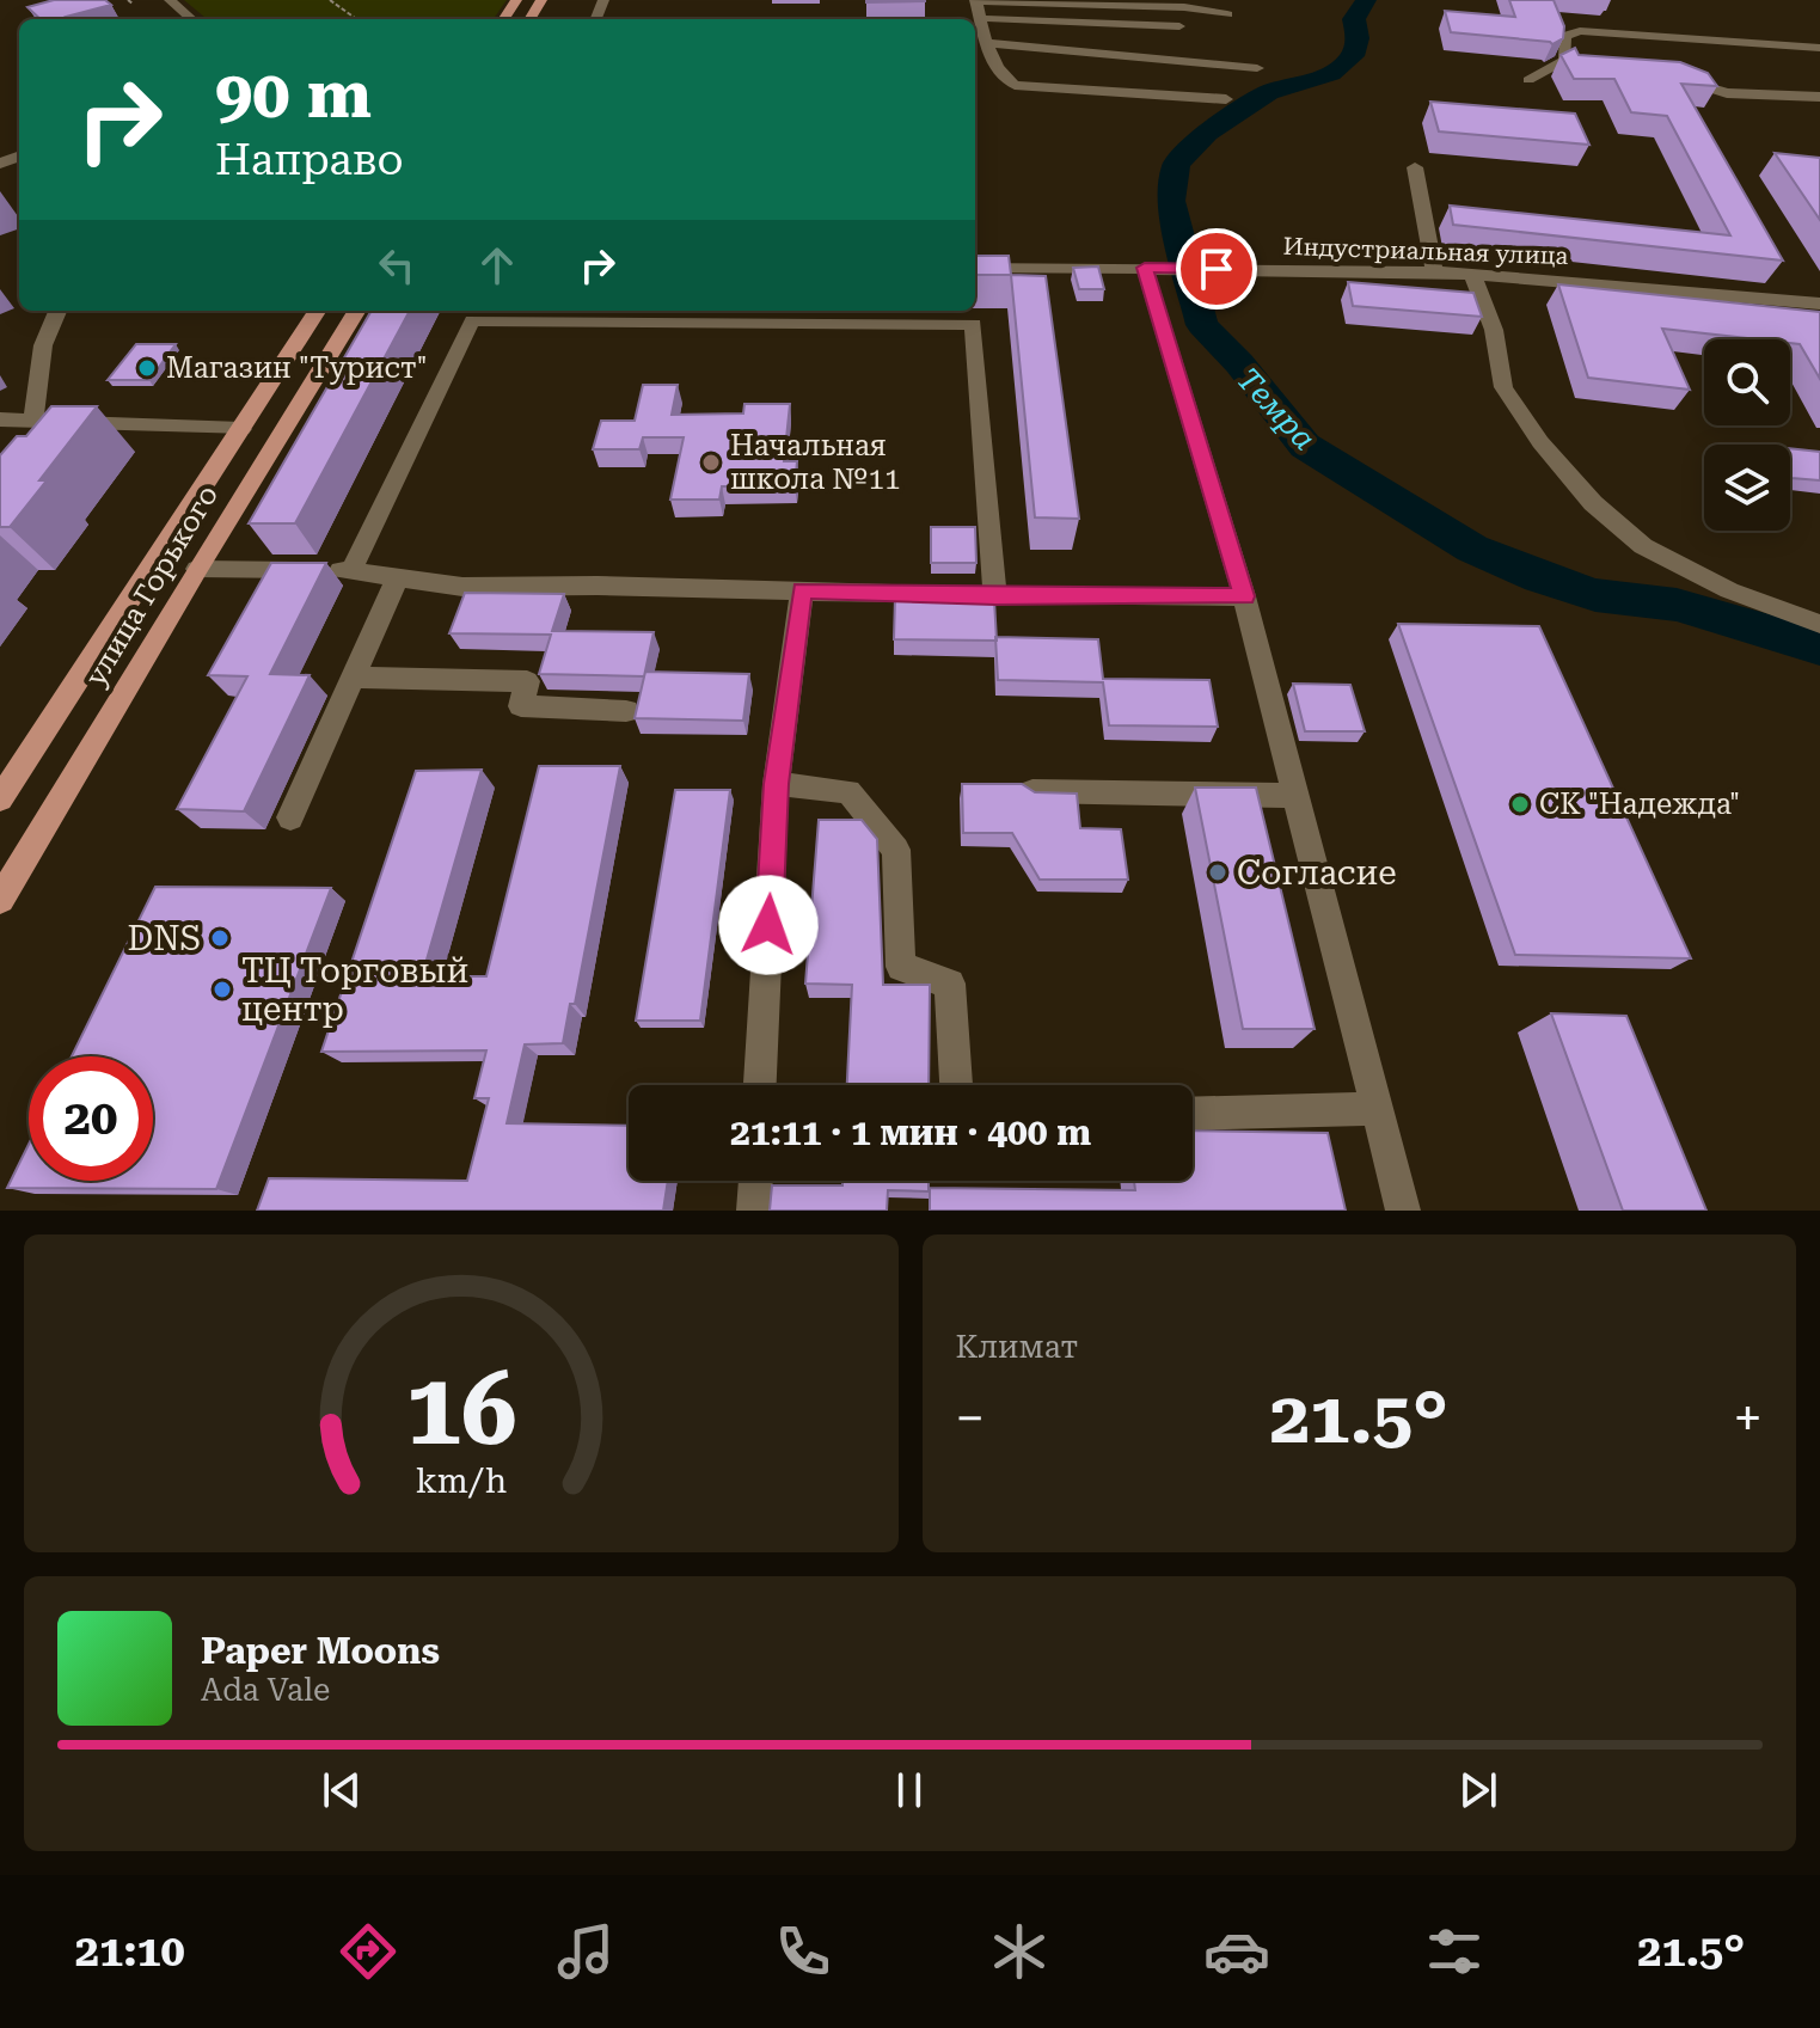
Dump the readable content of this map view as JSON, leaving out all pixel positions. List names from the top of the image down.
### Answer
{
  "streets": {
    "main road": ["улица Горького"],
    "street": ["Индустриальная улица"]
  },
  "water": ["Темра"],
  "places": [
    "Магазин \"Турист\"",
    "Начальная школа №11",
    "СК \"Надежда\"",
    "Согласие",
    "DNS",
    "ТЦ Торговый центр"
  ],
  "page": {
    "turn": ["90 m", "Направо"],
    "limit": "20",
    "trip": "21:11 · 1 мин · 400 m",
    "tile": "Климат",
    "heat": ["−", "21.5°", "+"],
    "song": ["Paper Moons", "Ada Vale"],
    "tabs": ["21:10", "21.5°"],
    "gauge": ["16", "km/h"]
  }
}
